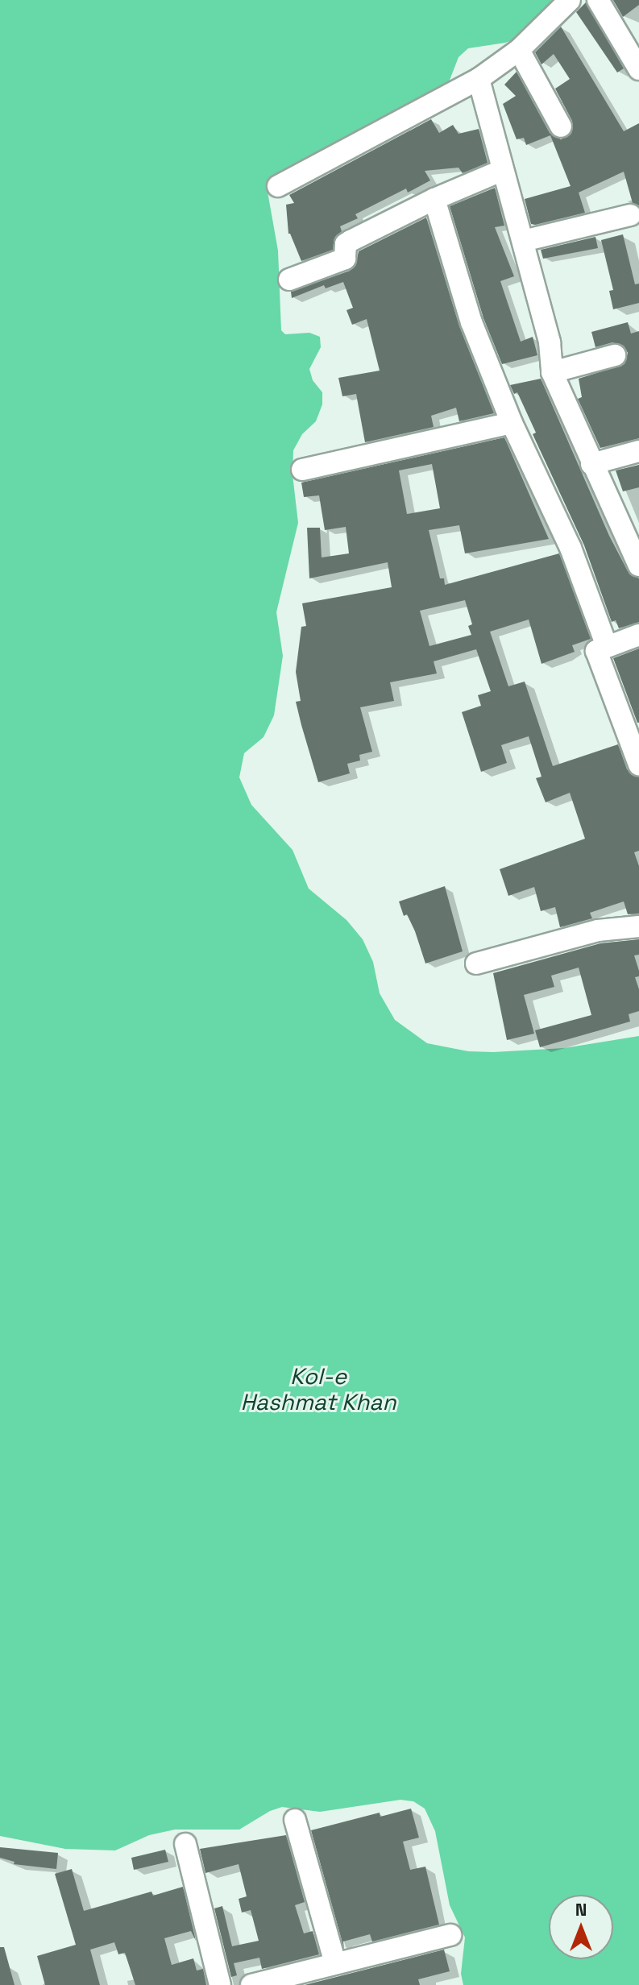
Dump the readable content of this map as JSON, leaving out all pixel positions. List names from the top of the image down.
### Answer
{
  "water": ["Kol-e Hashmat Khan"],
  "north": "top"
}
